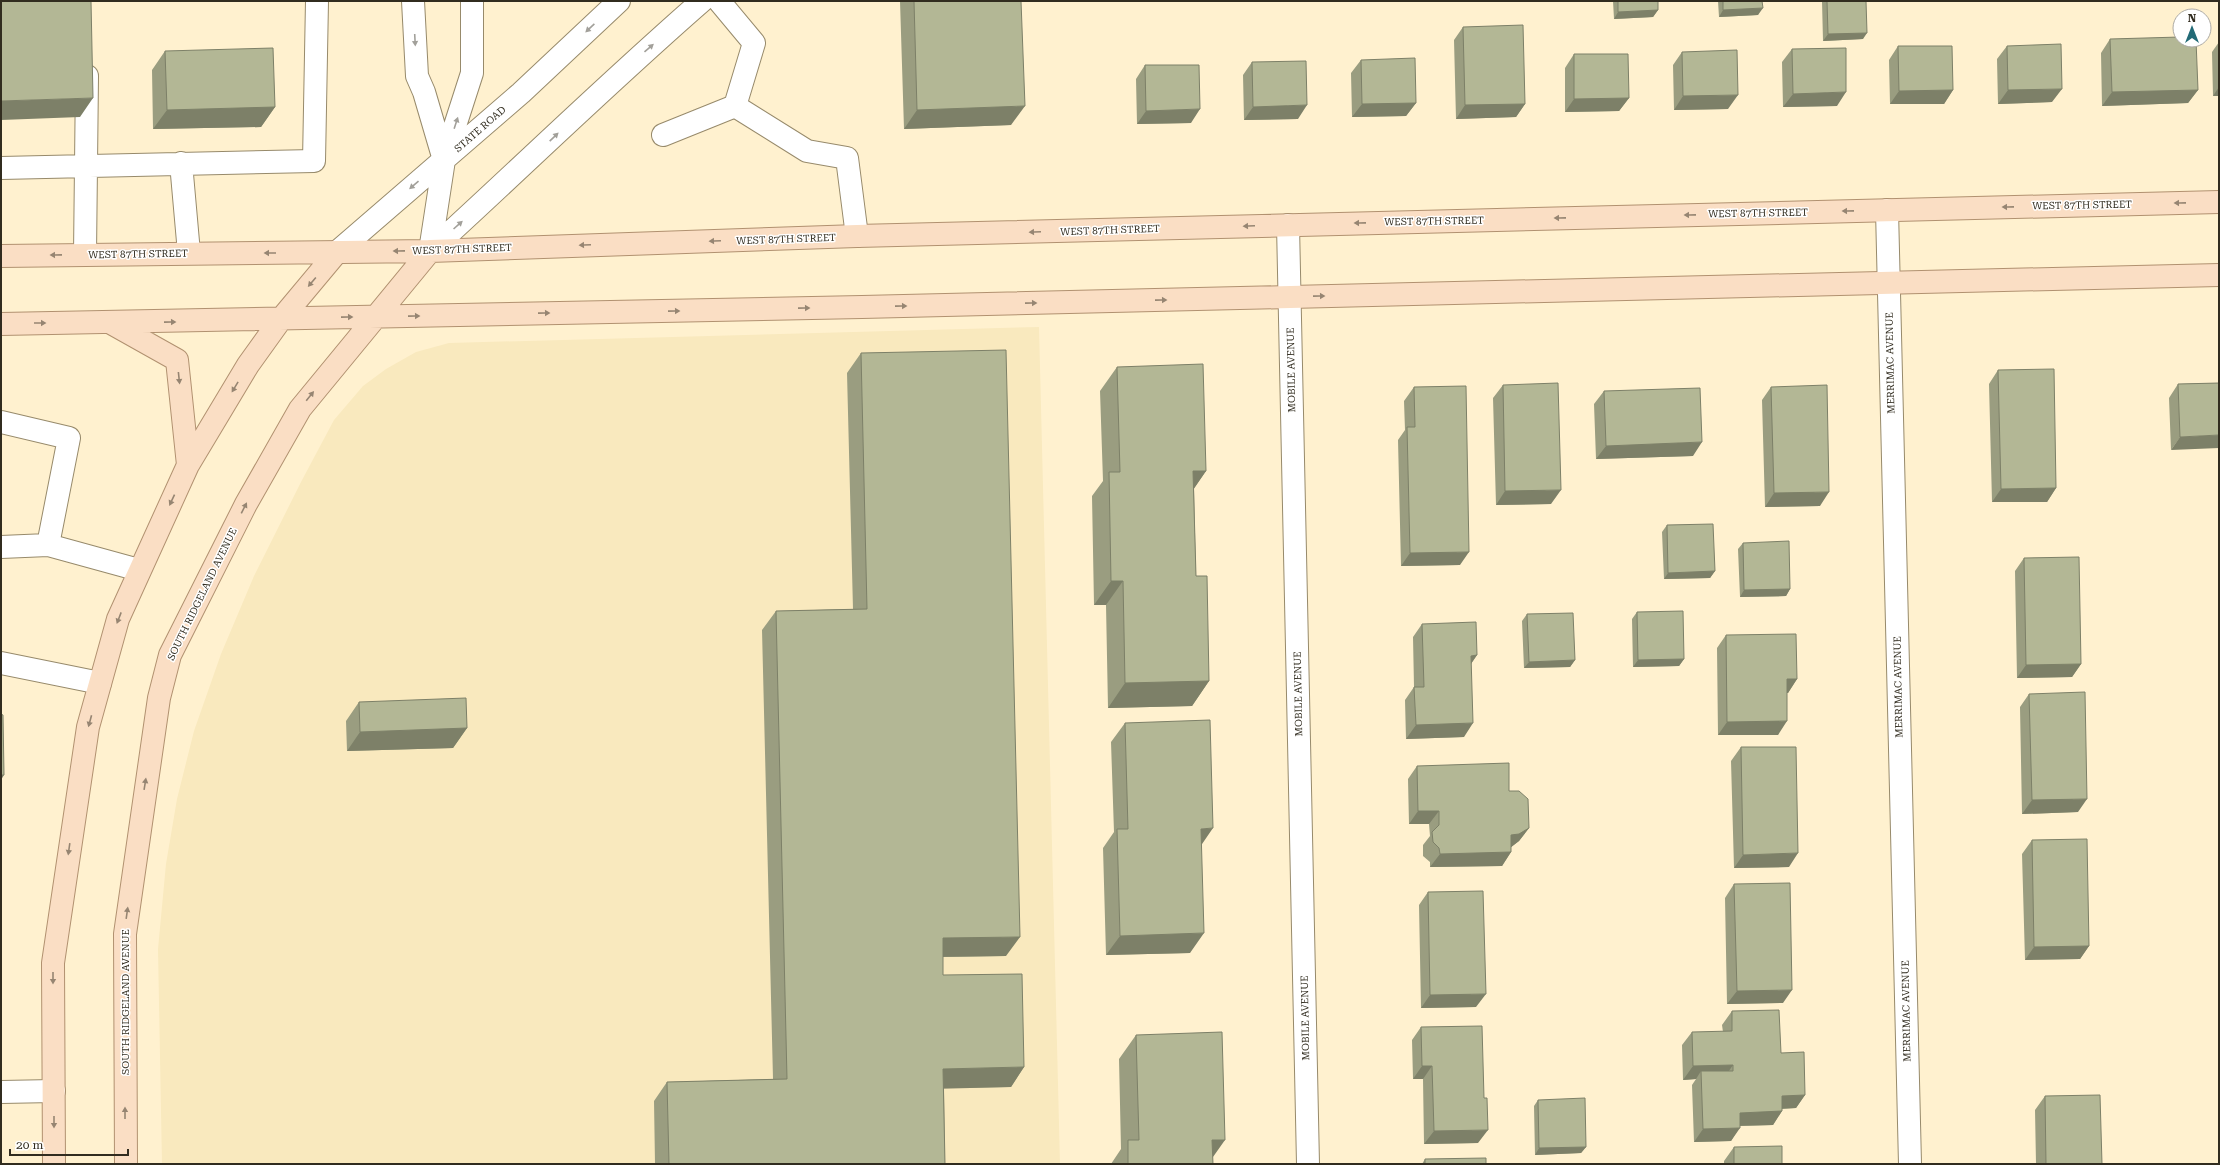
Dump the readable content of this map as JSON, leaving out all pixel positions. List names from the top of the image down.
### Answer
{
  "streets": {
    "main road": ["WEST 87TH STREET", "SOUTH RIDGELAND AVENUE"],
    "street": ["STATE ROAD", "MERRIMAC AVENUE", "MOBILE AVENUE"]
  },
  "crossings": [
    ["STATE ROAD", "WEST 87TH STREET"],
    ["WEST 87TH STREET", "MERRIMAC AVENUE"],
    ["WEST 87TH STREET", "MOBILE AVENUE"],
    ["WEST 87TH STREET", "SOUTH RIDGELAND AVENUE"]
  ],
  "scale_bar": "20 m",
  "north": "top"
}
